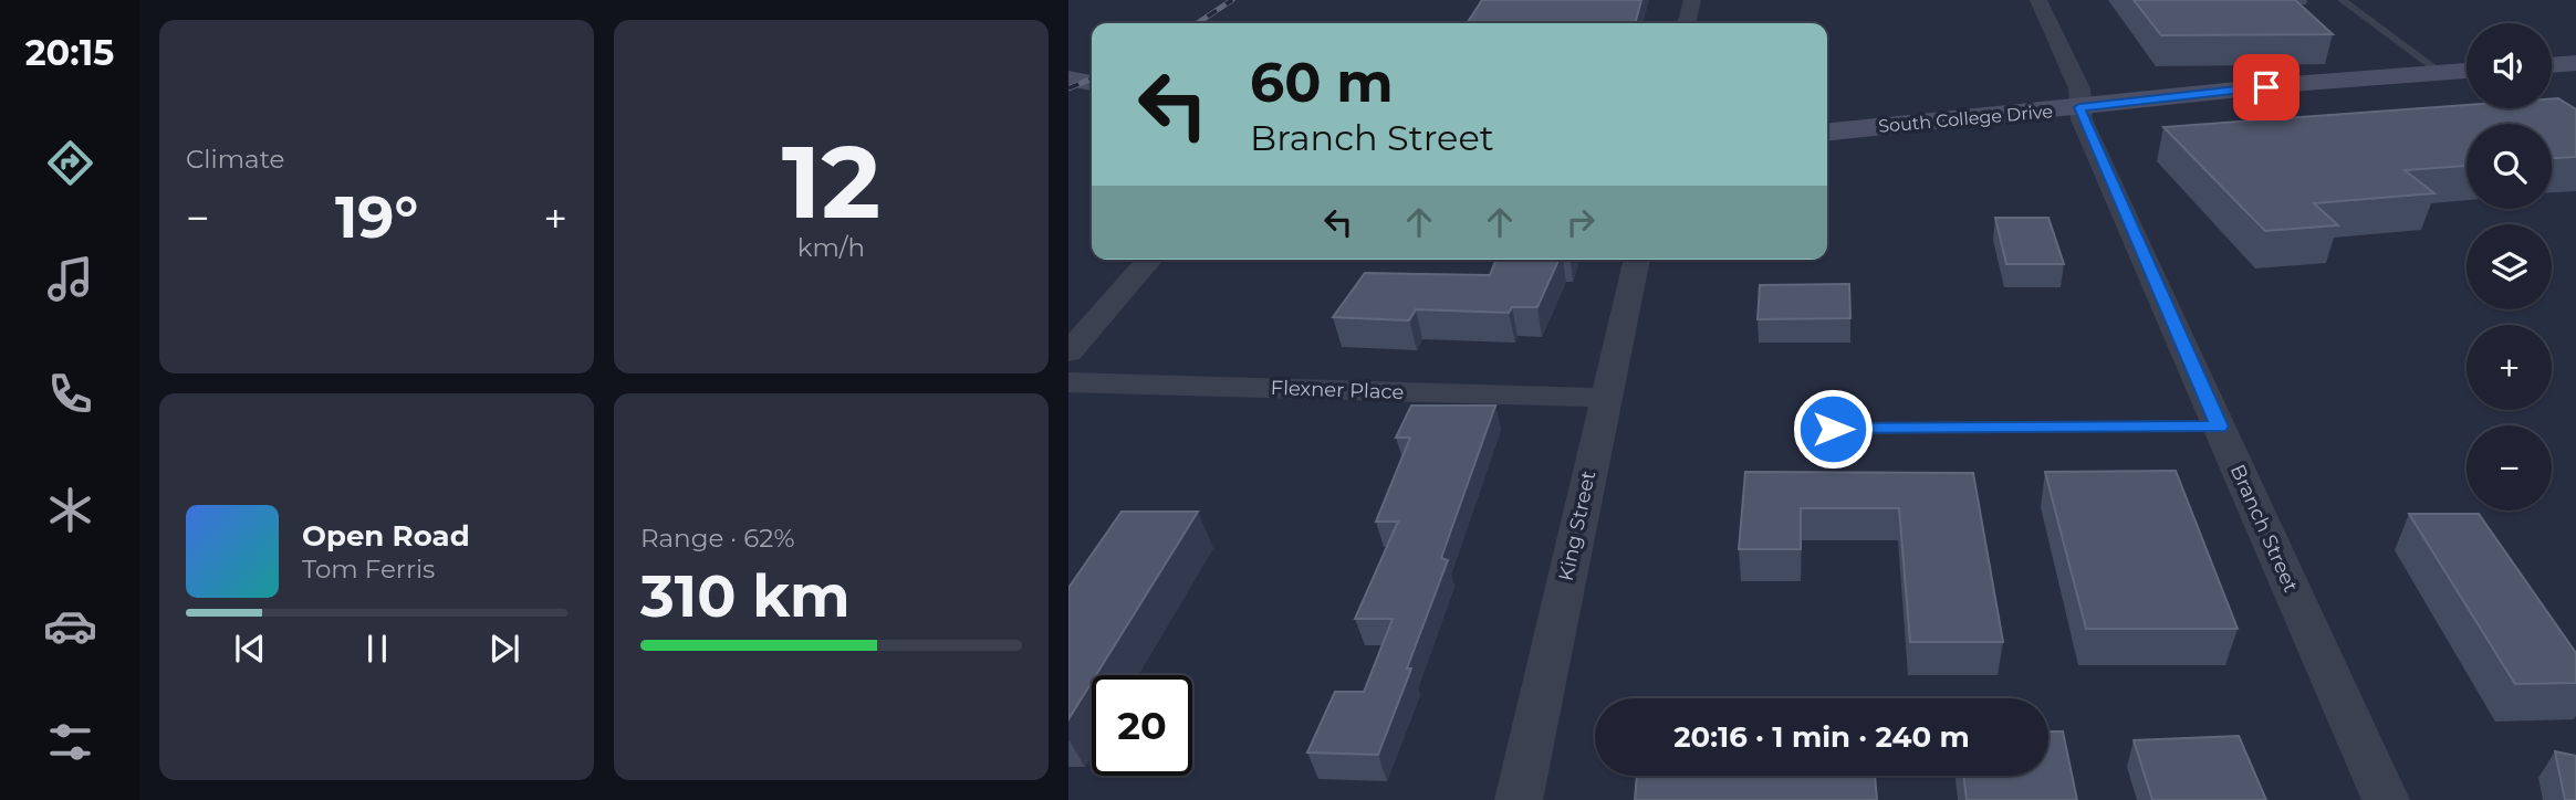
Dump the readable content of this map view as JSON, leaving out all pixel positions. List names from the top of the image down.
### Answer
{
  "streets": {
    "main road": ["South College Drive"],
    "street": ["Flexner Place", "King Street", "Branch Street"]
  },
  "crossings": [
    ["South College Drive", "Branch Street"],
    ["Flexner Place", "King Street"]
  ],
  "page": {
    "tabs": "20:15",
    "tile": [
      "Climate",
      ["12", "km/h"],
      ["Range · 62%", "310 km"]
    ],
    "map_buttons": ["+", "−"],
    "turn": ["60 m", "Branch Street"],
    "heat": ["−", "19°", "+"],
    "song": ["Open Road", "Tom Ferris"],
    "limit": "20",
    "trip": "20:16 · 1 min · 240 m"
  }
}
